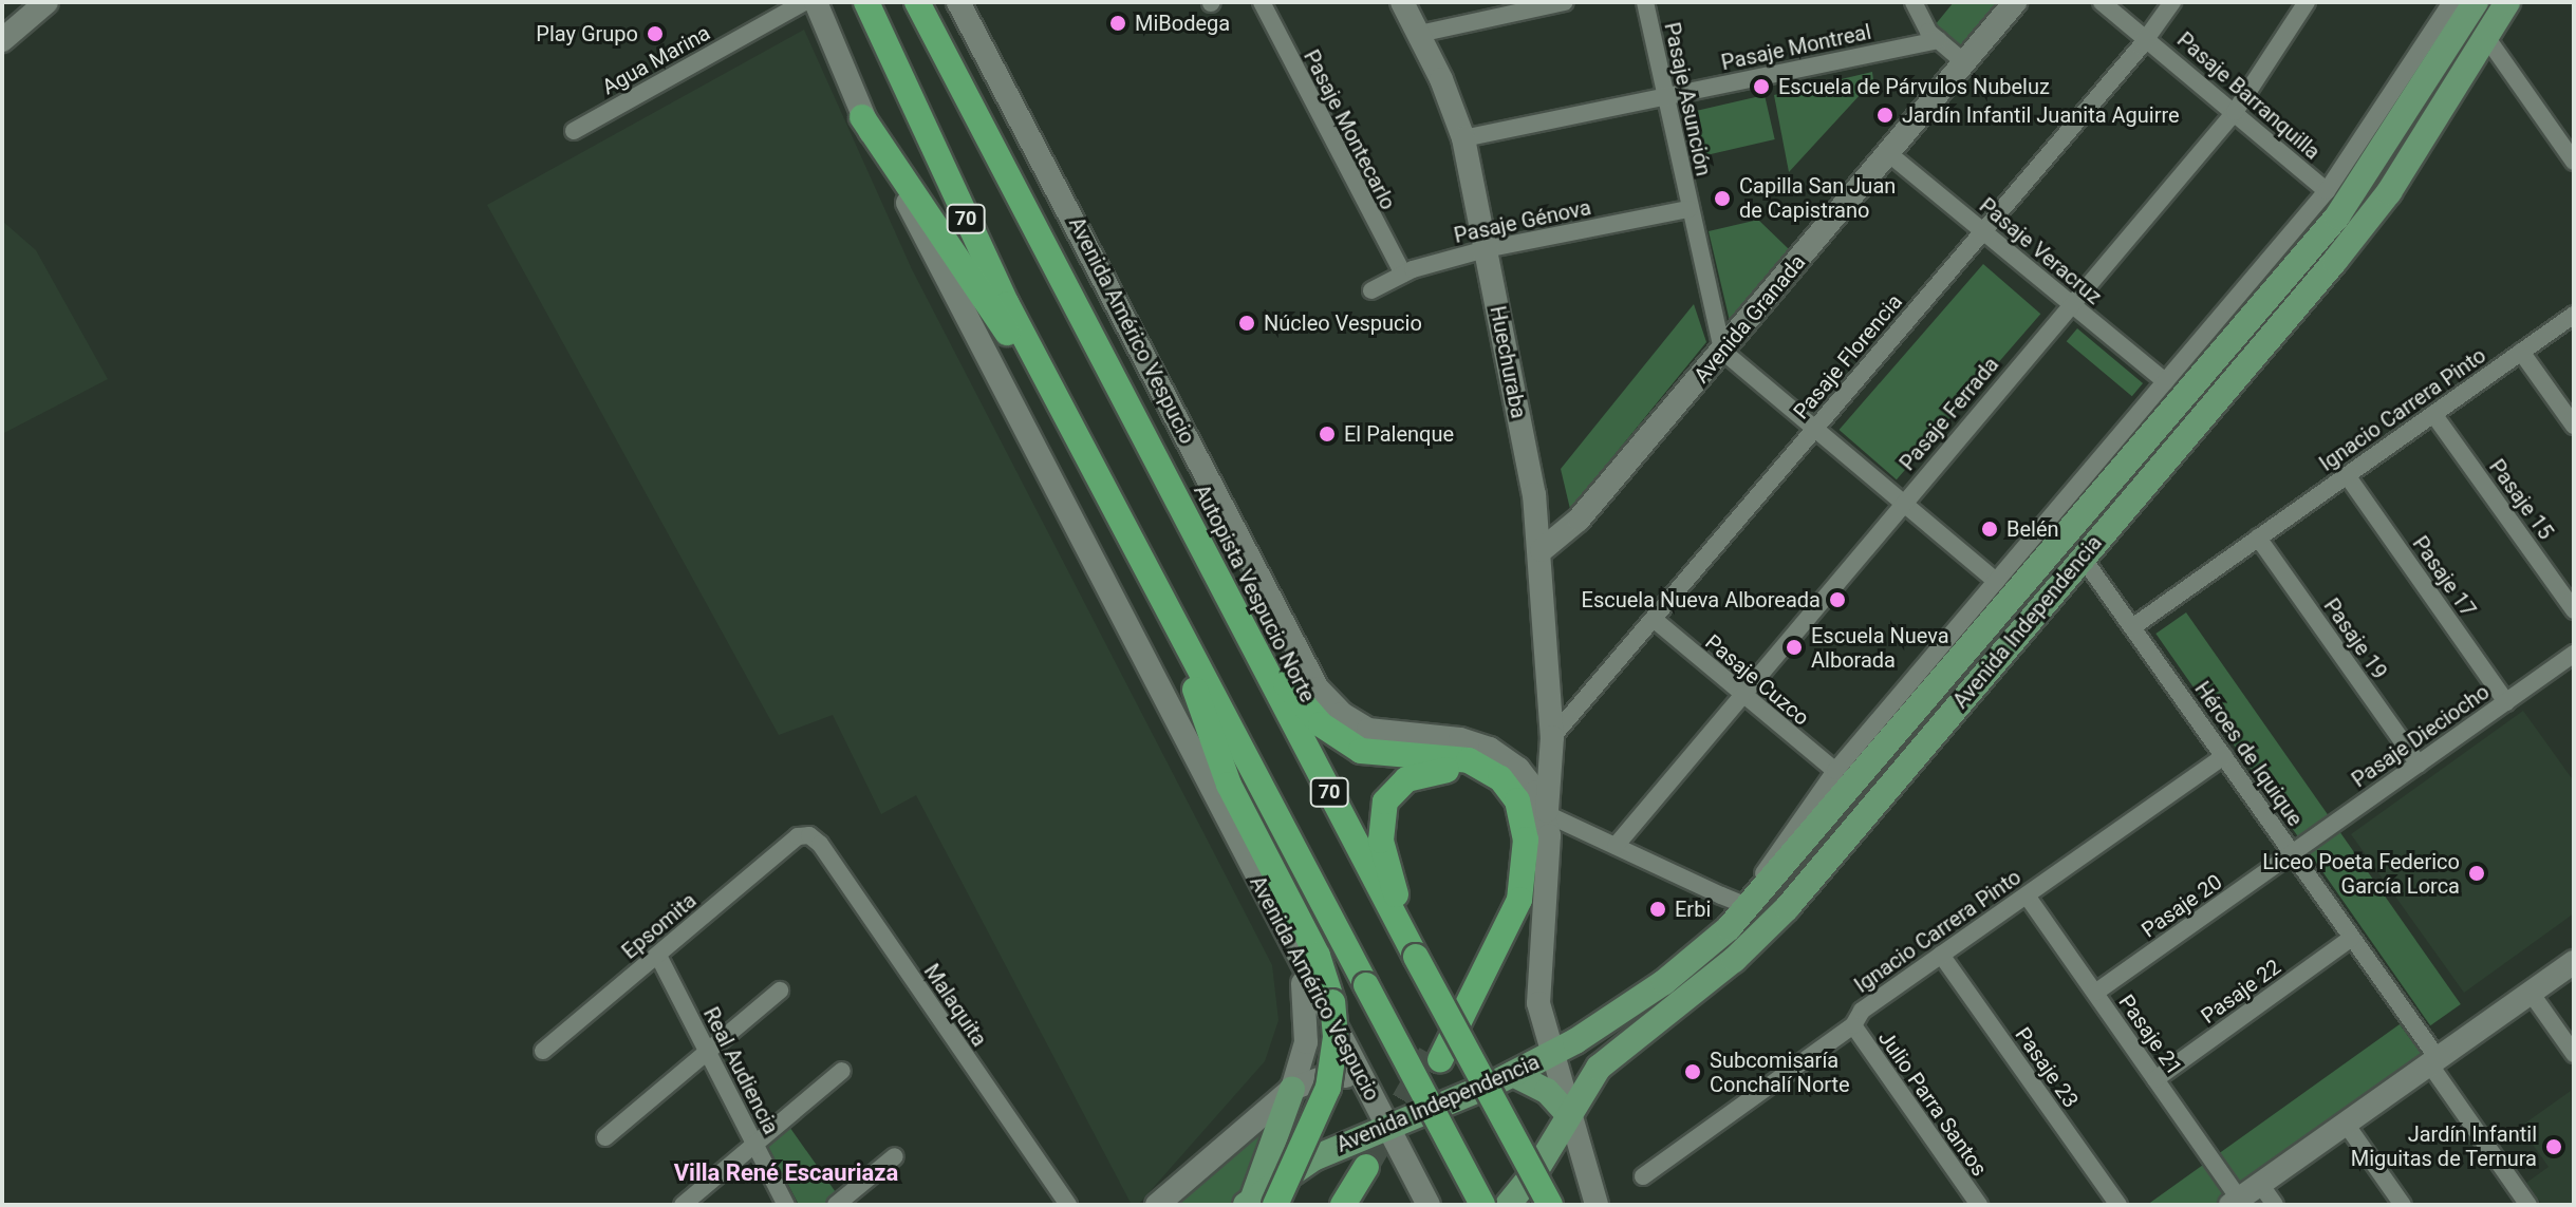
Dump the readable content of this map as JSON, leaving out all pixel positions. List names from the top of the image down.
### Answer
{
  "streets": {
    "highway": ["70", "Autopista Vespucio Norte"],
    "main road": [
      "Avenida Granada",
      "Avenida Américo Vespucio",
      "Huechuraba",
      "Avenida Independencia"
    ],
    "street": [
      "Pasaje Montreal",
      "Agua Marina",
      "Pasaje Barranquilla",
      "Pasaje Asunción",
      "Pasaje Montecarlo",
      "Pasaje Génova",
      "Pasaje Veracruz",
      "Pasaje Florencia",
      "Ignacio Carrera Pinto",
      "Pasaje Ferrada",
      "Pasaje 15",
      "Pasaje 17",
      "Pasaje 19",
      "Pasaje Cuzco",
      "Pasaje Dieciocho",
      "Héroes de Iquique",
      "Pasaje 20",
      "Epsomita",
      "Pasaje 22",
      "Malaquita",
      "Pasaje 21",
      "Pasaje 23",
      "Real Audiencia",
      "Julio Parra Santos"
    ]
  },
  "crossings": [
    ["Pasaje Montreal", "Pasaje Asunción"],
    ["Pasaje Montreal", "Huechuraba"],
    ["Pasaje Barranquilla", "Pasaje Florencia"],
    ["Pasaje Barranquilla", "Pasaje Ferrada"],
    ["Pasaje Barranquilla", "Avenida Independencia"],
    ["Pasaje Asunción", "Pasaje Génova"],
    ["Pasaje Asunción", "Avenida Granada"],
    ["Pasaje Montecarlo", "Pasaje Génova"],
    ["Pasaje Génova", "Huechuraba"],
    ["Pasaje Veracruz", "Avenida Granada"],
    ["Pasaje Veracruz", "Pasaje Florencia"],
    ["Pasaje Veracruz", "Pasaje Ferrada"],
    ["Pasaje Veracruz", "Avenida Independencia"],
    ["Avenida Granada", "Huechuraba"],
    ["Avenida Américo Vespucio", "Huechuraba"],
    ["Avenida Américo Vespucio", "Avenida Independencia"],
    ["Pasaje Florencia", "Huechuraba"],
    ["Pasaje Florencia", "Pasaje Cuzco"],
    ["Ignacio Carrera Pinto", "Pasaje 15"],
    ["Ignacio Carrera Pinto", "Pasaje 17"],
    ["Ignacio Carrera Pinto", "Pasaje 19"],
    ["Ignacio Carrera Pinto", "Héroes de Iquique"],
    ["Ignacio Carrera Pinto", "Pasaje 21"],
    ["Ignacio Carrera Pinto", "Pasaje 23"],
    ["Ignacio Carrera Pinto", "Julio Parra Santos"],
    ["Pasaje Ferrada", "Pasaje Cuzco"],
    ["Pasaje 17", "Pasaje Dieciocho"],
    ["Avenida Independencia", "Pasaje Cuzco"],
    ["Avenida Independencia", "Héroes de Iquique"],
    ["Pasaje 19", "Pasaje Dieciocho"],
    ["Pasaje Dieciocho", "Héroes de Iquique"],
    ["Pasaje Dieciocho", "Pasaje 20"],
    ["Héroes de Iquique", "Pasaje 20"],
    ["Héroes de Iquique", "Pasaje 22"],
    ["Pasaje 20", "Pasaje 21"],
    ["Epsomita", "Malaquita"],
    ["Epsomita", "Real Audiencia"],
    ["Pasaje 22", "Pasaje 21"]
  ],
  "districts": ["Villa René Escauriaza"],
  "places": [
    "MiBodega",
    "Play Grupo",
    "Escuela de Párvulos Nubeluz",
    "Jardín Infantil Juanita Aguirre",
    "Capilla San Juan de Capistrano",
    "Núcleo Vespucio",
    "El Palenque",
    "Belén",
    "Escuela Nueva Alboreada",
    "Escuela Nueva Alborada",
    "Liceo Poeta Federico García Lorca",
    "Erbi",
    "Subcomisaría Conchalí Norte",
    "Jardín Infantil Miguitas de Ternura"
  ]
}
